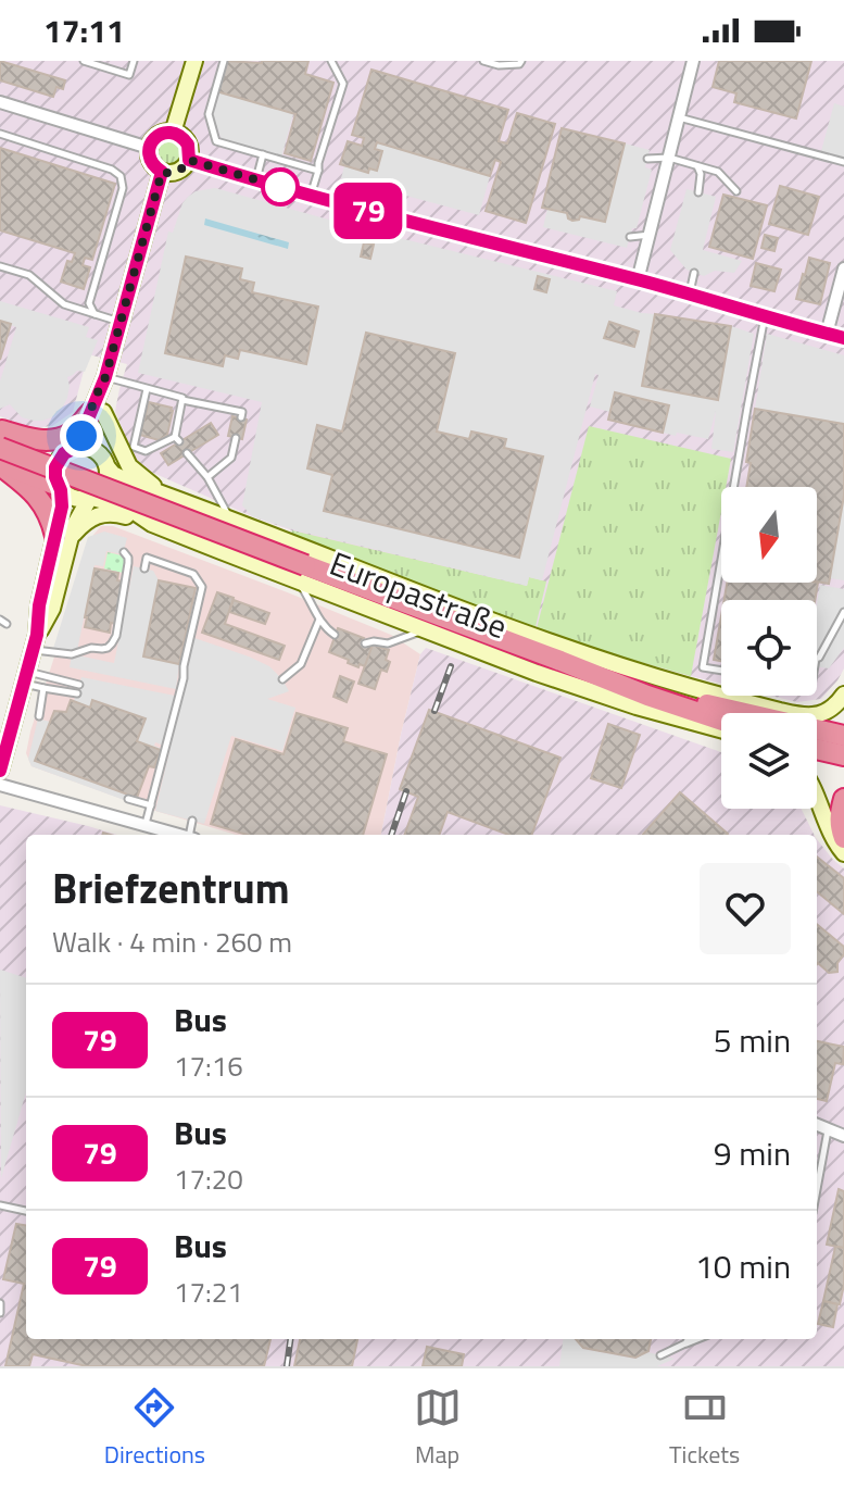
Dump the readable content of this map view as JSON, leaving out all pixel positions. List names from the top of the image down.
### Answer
{
  "streets": {
    "highway": ["Europastraße"]
  },
  "lines": ["bus line 79"],
  "north": "bottom",
  "page": {
    "status": "17:11",
    "on_map": "79",
    "heading": ["Briefzentrum", "Walk · 4 min · 260 m"],
    "list": [
      {
        "mark": "79",
        "name": "Bus",
        "note": "17:16",
        "value": "5 min"
      },
      {
        "mark": "79",
        "name": "Bus",
        "note": "17:20",
        "value": "9 min"
      },
      {
        "mark": "79",
        "name": "Bus",
        "note": "17:21",
        "value": "10 min"
      }
    ],
    "tabs": ["Directions", "Map", "Tickets"]
  }
}
